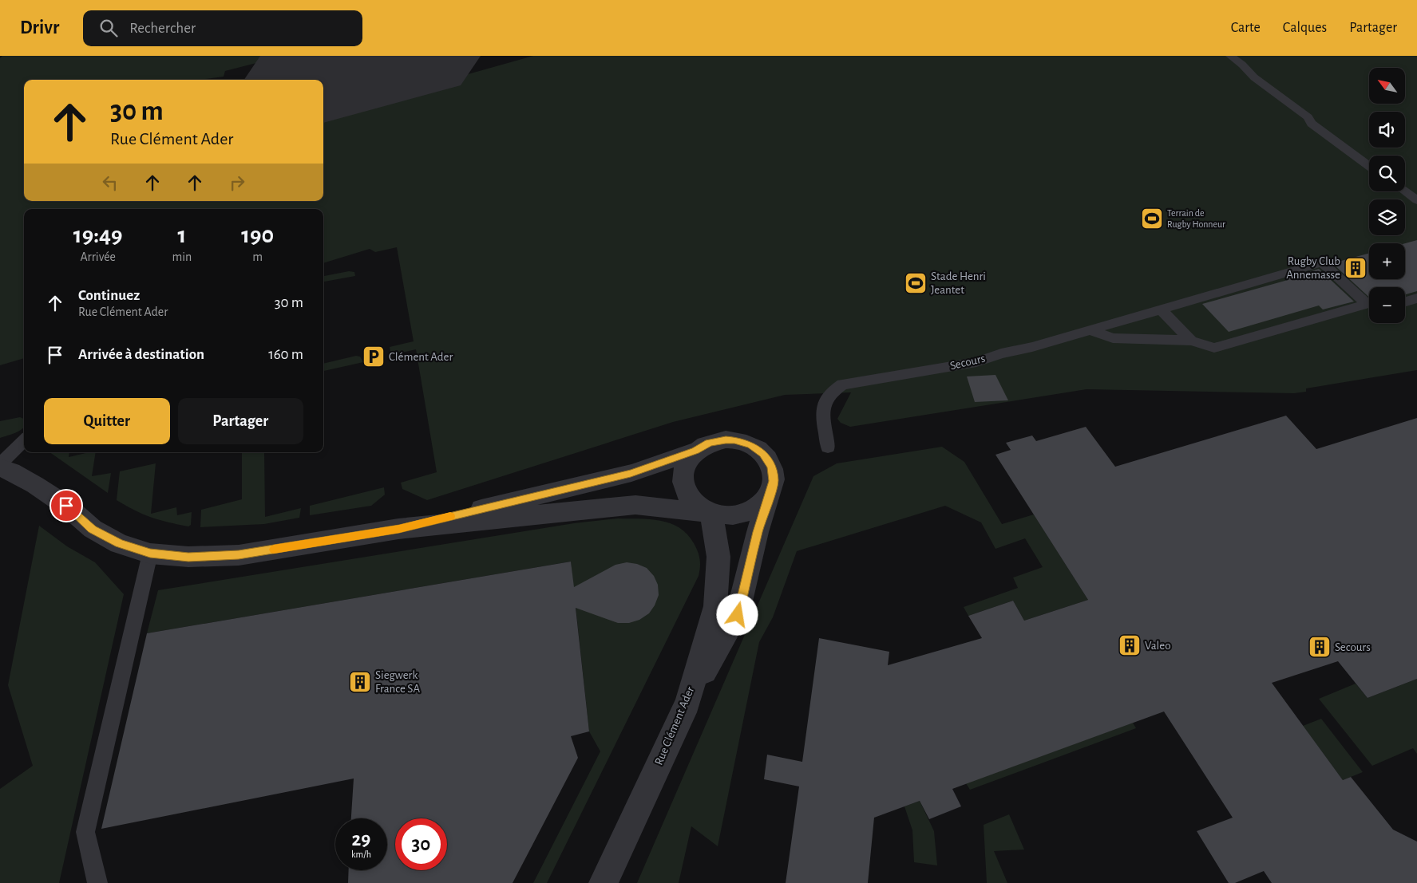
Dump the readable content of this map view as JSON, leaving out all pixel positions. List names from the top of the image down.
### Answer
{
  "streets": {
    "street": ["Rue Clément Ader"],
    "lane": ["Secours"]
  },
  "places": {
    "sports": ["Terrain de Rugby Honneur", "Stade Henri Jeantet"],
    "building": [
      "Rugby Club Annemasse",
      "Valeo",
      "Secours",
      "Siegwerk France SA"
    ],
    "parking": ["Clément Ader"]
  },
  "north": "top left",
  "page": {
    "header": "Drivr",
    "search": "Rechercher",
    "nav": ["Carte", "Calques", "Partager"],
    "map_buttons": ["+", "−"],
    "turn": ["30 m", "Rue Clément Ader"],
    "eta": [
      "19:49",
      "Arrivée",
      "1",
      "min",
      "190",
      "m"
    ],
    "list": [
      {
        "name": "Continuez",
        "note": "Rue Clément Ader",
        "value": "30 m"
      },
      {
        "name": "Arrivée à destination",
        "value": "160 m"
      }
    ],
    "buttons": ["Quitter", "Partager"],
    "speed": "29 km/h",
    "limit": "30"
  }
}
